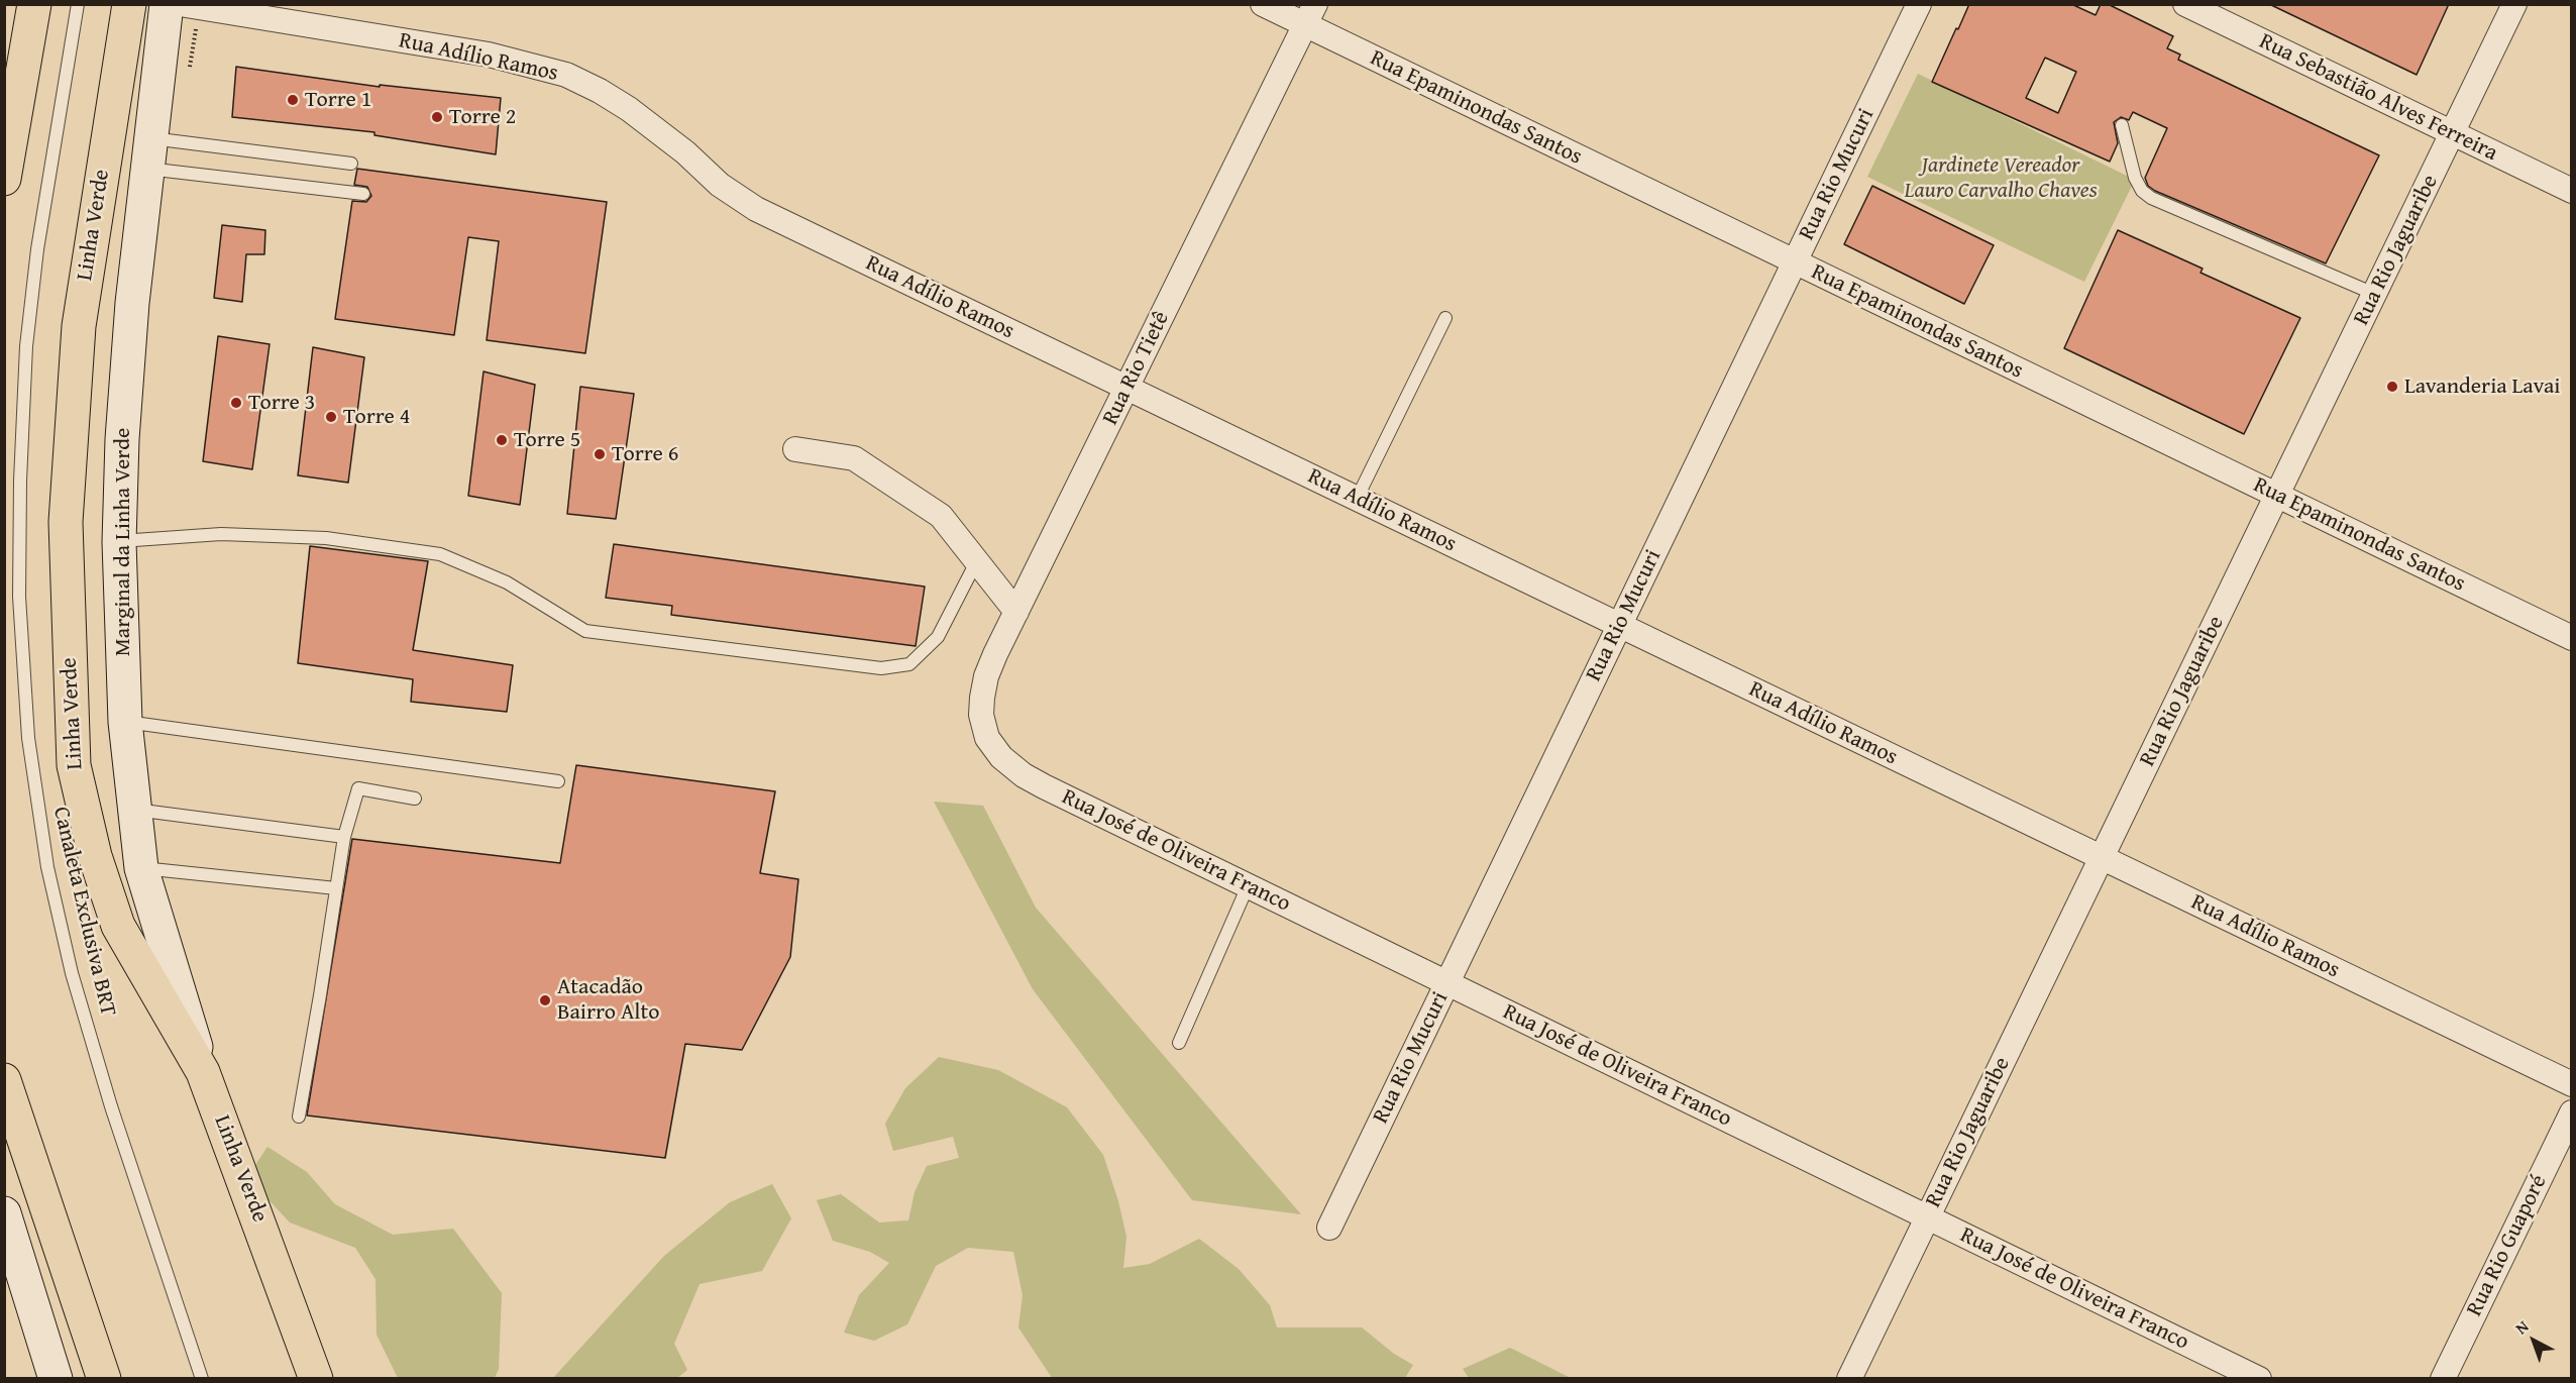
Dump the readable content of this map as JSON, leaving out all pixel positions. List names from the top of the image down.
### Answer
{
  "streets": {
    "highway": ["Linha Verde"],
    "main road": ["Marginal da Linha Verde"],
    "street": [
      "Rua Adílio Ramos",
      "Rua Sebastião Alves Ferreira",
      "Rua Epaminondas Santos",
      "Rua Rio Mucuri",
      "Rua Rio Jaguaribe",
      "Rua Rio Tietê",
      "Rua José de Oliveira Franco",
      "Rua Rio Guaporé"
    ],
    "lane": ["Canaleta Exclusiva BRT"]
  },
  "crossings": [
    ["Rua Adílio Ramos", "Rua Rio Mucuri"],
    ["Rua Adílio Ramos", "Rua Rio Jaguaribe"],
    ["Rua Adílio Ramos", "Rua Rio Tietê"],
    ["Rua Sebastião Alves Ferreira", "Rua Rio Jaguaribe"],
    ["Rua Epaminondas Santos", "Rua Rio Mucuri"],
    ["Rua Epaminondas Santos", "Rua Rio Jaguaribe"],
    ["Rua Epaminondas Santos", "Rua Rio Tietê"],
    ["Rua Rio Mucuri", "Rua José de Oliveira Franco"],
    ["Linha Verde", "Marginal da Linha Verde"],
    ["Rua Rio Jaguaribe", "Rua José de Oliveira Franco"],
    ["Rua Rio Tietê", "Rua José de Oliveira Franco"]
  ],
  "parks": ["Jardinete Vereador Lauro Carvalho Chaves"],
  "places": [
    "Torre 1",
    "Torre 2",
    "Lavanderia Lavai",
    "Torre 3",
    "Torre 4",
    "Torre 5",
    "Torre 6",
    "Atacadão Bairro Alto"
  ],
  "north": "top left"
}
